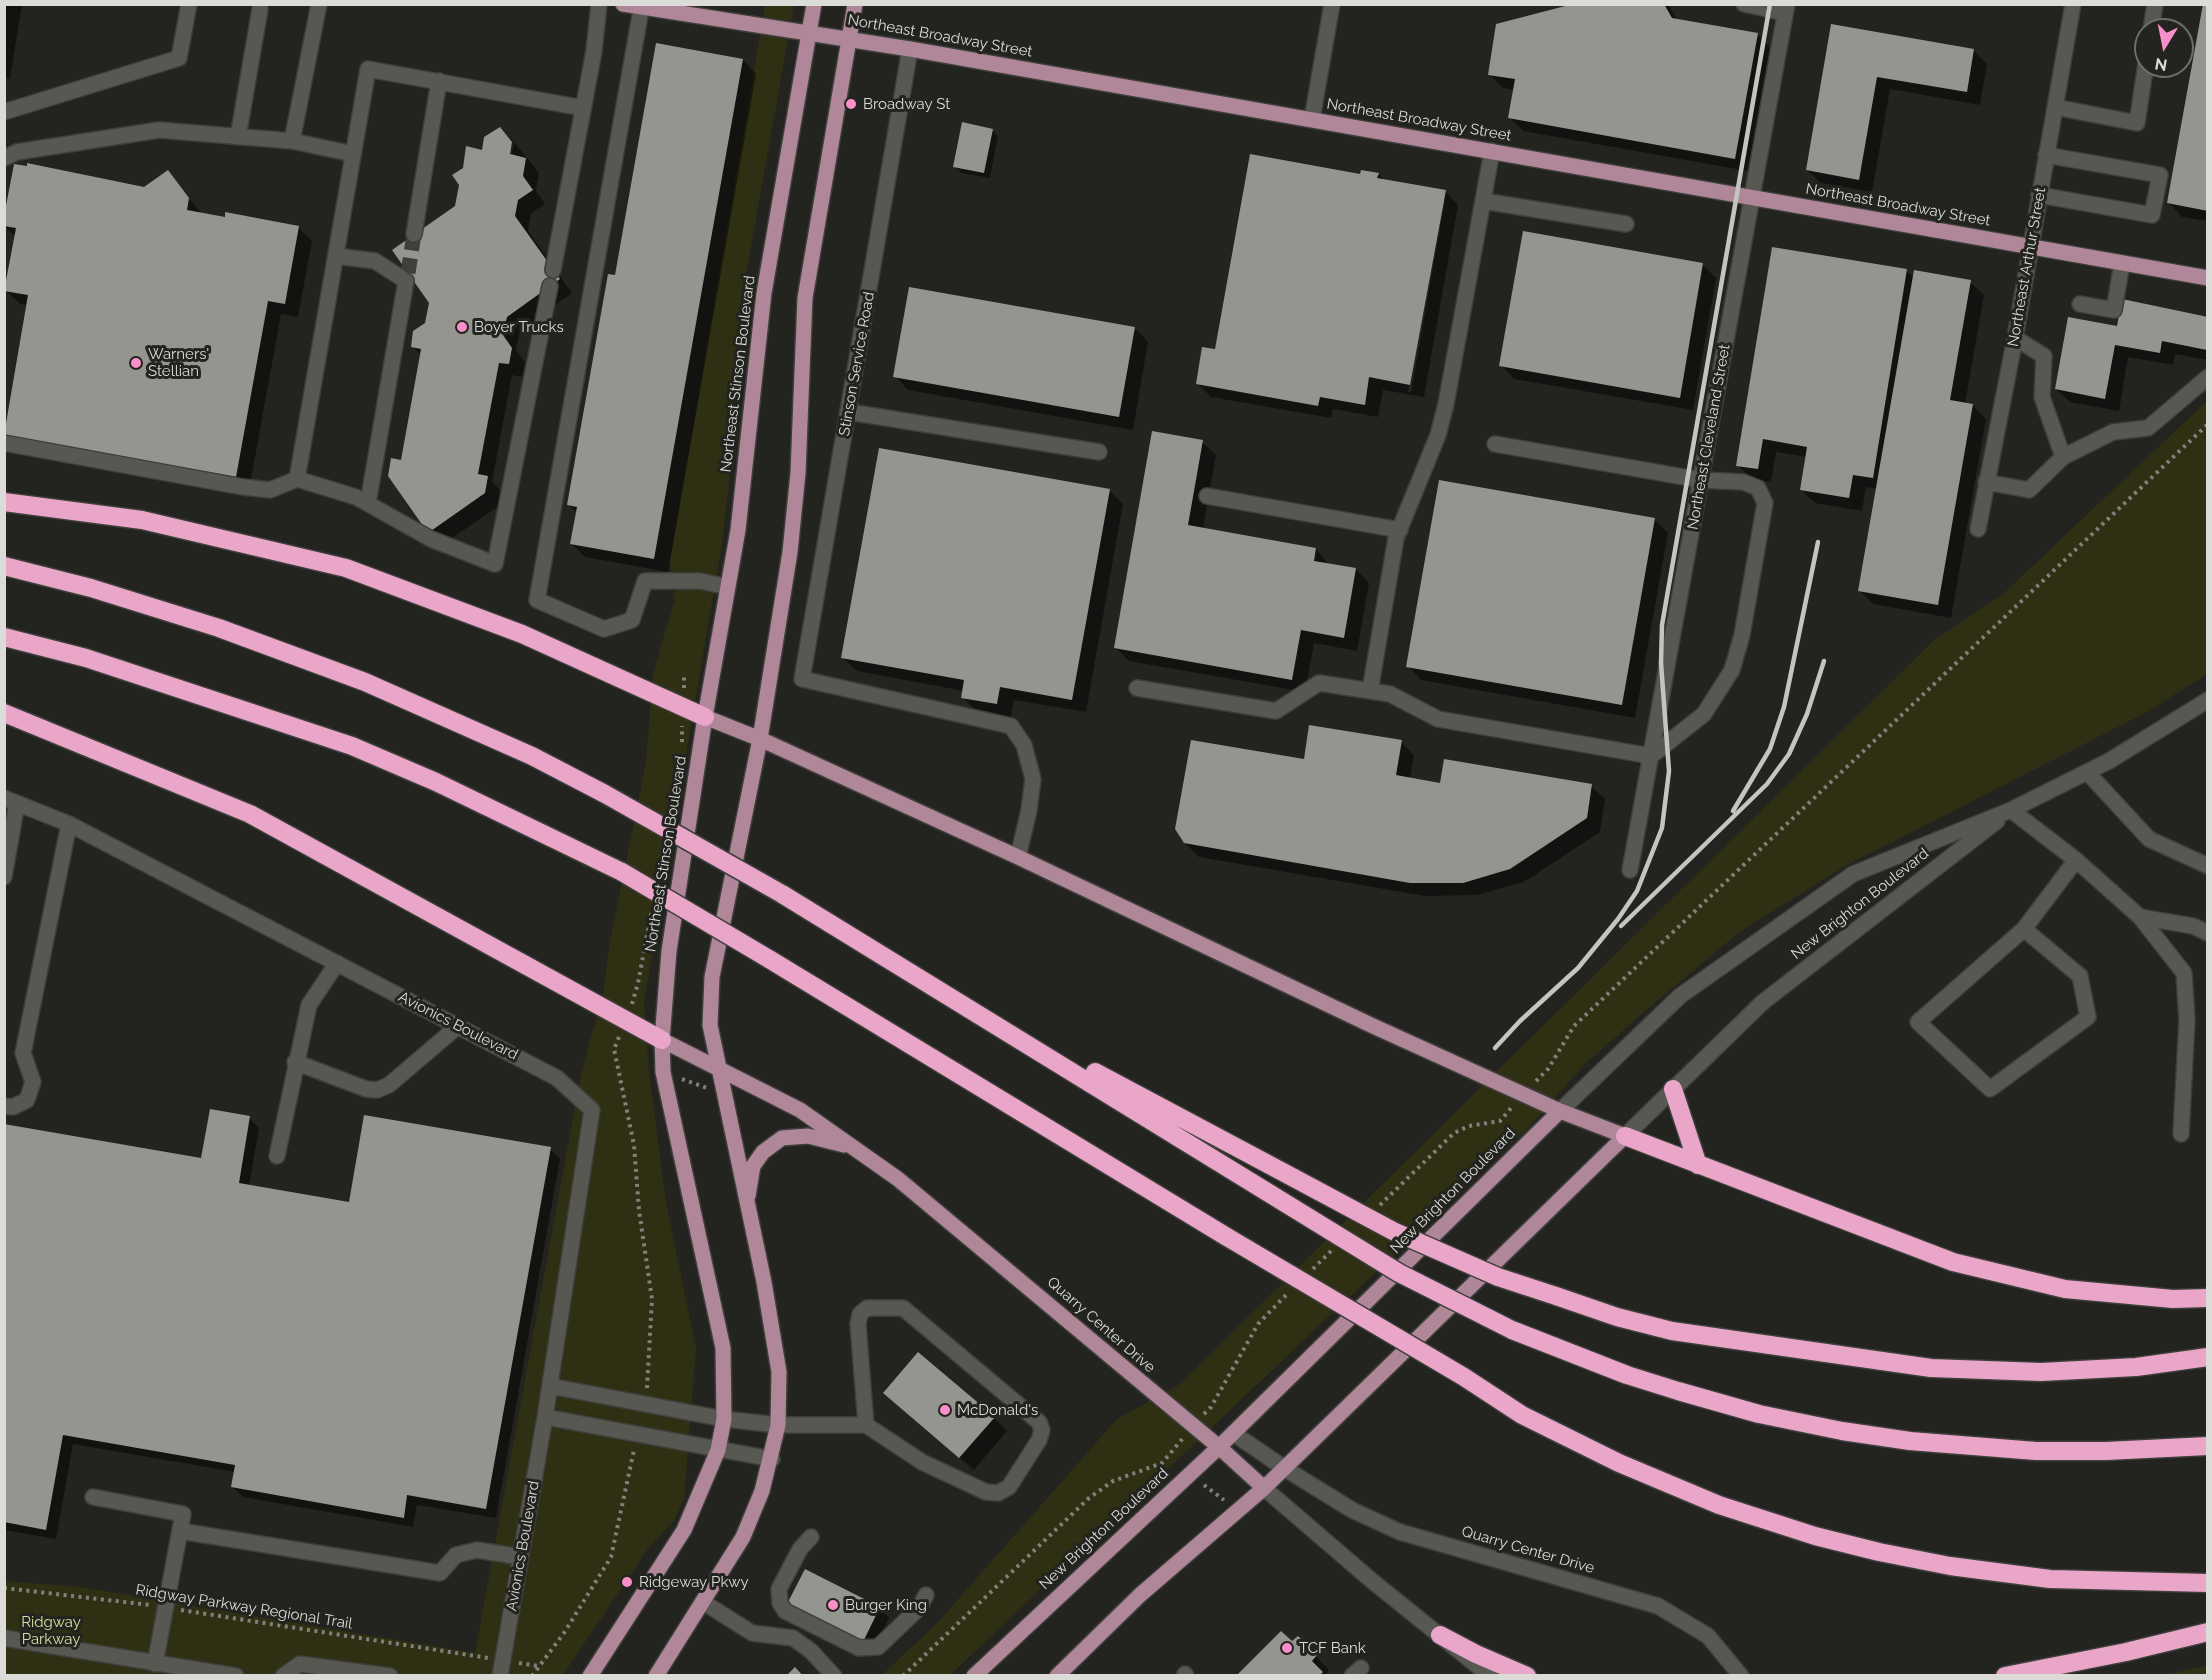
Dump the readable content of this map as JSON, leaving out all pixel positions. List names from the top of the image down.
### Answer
{
  "streets": {
    "main road": [
      "Northeast Broadway Street",
      "Northeast Stinson Boulevard",
      "New Brighton Boulevard",
      "Quarry Center Drive"
    ],
    "street": [
      "Northeast Arthur Street",
      "Stinson Service Road",
      "Northeast Cleveland Street",
      "Avionics Boulevard"
    ],
    "path": ["Ridgway Parkway Regional Trail"]
  },
  "crossings": [
    ["Northeast Broadway Street", "Northeast Arthur Street"],
    ["Northeast Broadway Street", "Stinson Service Road"],
    ["Northeast Broadway Street", "Northeast Stinson Boulevard"],
    ["Northeast Broadway Street", "Northeast Cleveland Street"],
    ["Northeast Stinson Boulevard", "Quarry Center Drive"],
    ["New Brighton Boulevard", "Quarry Center Drive"]
  ],
  "parks": ["Ridgway Parkway"],
  "places": [
    "Broadway St",
    "Boyer Trucks",
    "Warners' Stellian",
    "McDonald's",
    "Ridgeway Pkwy",
    "Burger King",
    "TCF Bank"
  ],
  "north": "bottom"
}
